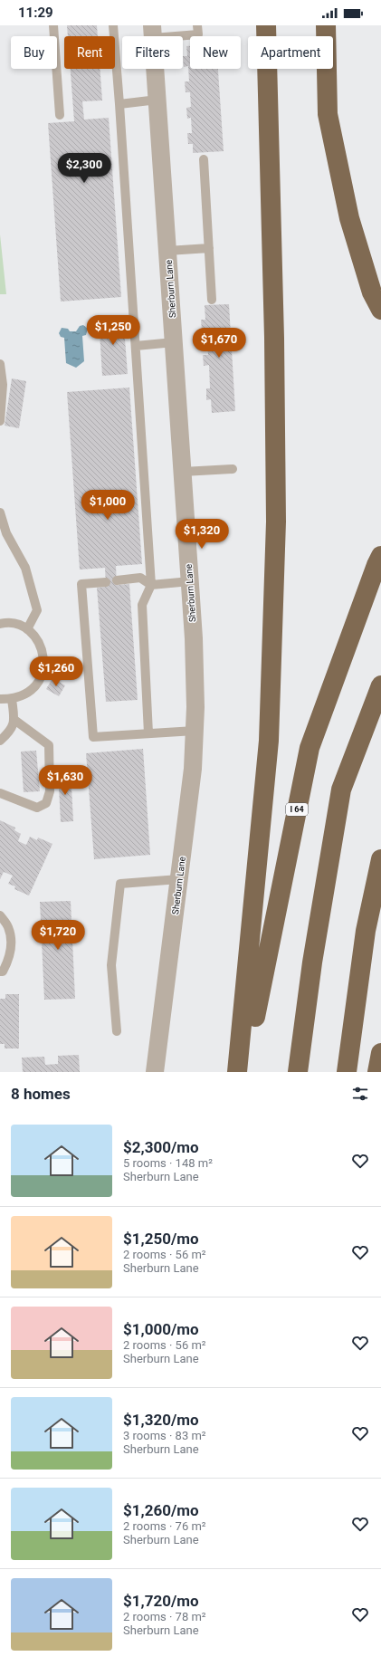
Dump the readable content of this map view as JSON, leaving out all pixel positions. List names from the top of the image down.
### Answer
{
  "streets": {
    "highway": ["I 64"],
    "street": ["Sherburn Lane"]
  },
  "page": {
    "status": "11:29",
    "chip": [
      "Buy",
      "Rent",
      "Filters",
      "New",
      "Apartment"
    ],
    "price": [
      "$2,300",
      "$1,250",
      "$1,670",
      "$1,000",
      "$1,320",
      "$1,260",
      "$1,630",
      "$1,720"
    ],
    "heading": "8 homes",
    "list": [
      {
        "name": "$2,300/mo",
        "note": "5 rooms · 148 m² · Sherburn Lane"
      },
      {
        "name": "$1,250/mo",
        "note": "2 rooms · 56 m² · Sherburn Lane"
      },
      {
        "name": "$1,000/mo",
        "note": "2 rooms · 56 m² · Sherburn Lane"
      },
      {
        "name": "$1,320/mo",
        "note": "3 rooms · 83 m² · Sherburn Lane"
      },
      {
        "name": "$1,260/mo",
        "note": "2 rooms · 76 m² · Sherburn Lane"
      },
      {
        "name": "$1,720/mo",
        "note": "2 rooms · 78 m² · Sherburn Lane"
      }
    ]
  }
}
